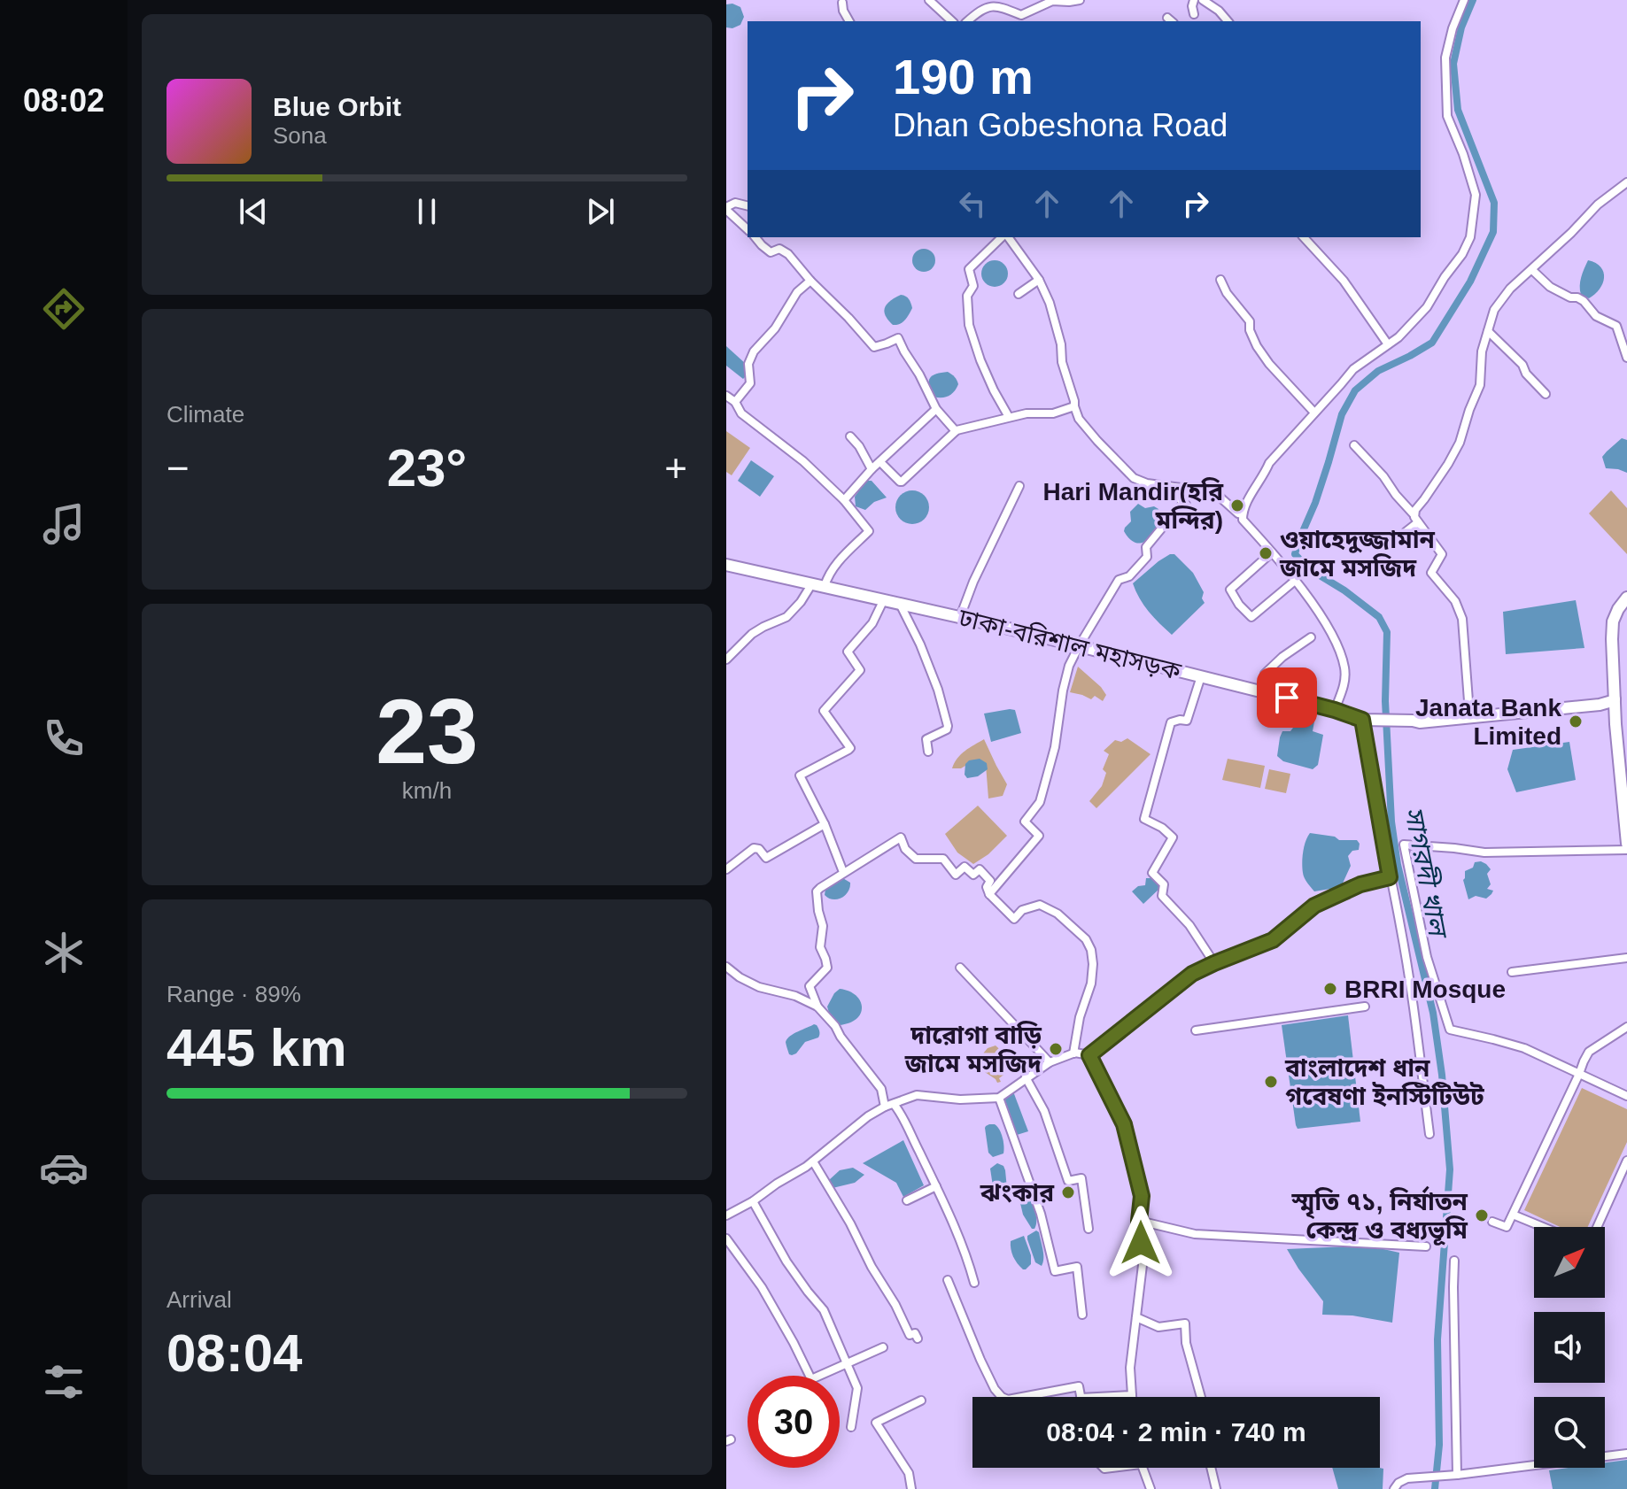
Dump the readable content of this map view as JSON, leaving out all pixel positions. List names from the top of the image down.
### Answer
{
  "streets": {
    "highway": ["ঢাকা-বরিশাল মহাসড়ক"]
  },
  "water": ["সাগরদী খাল"],
  "places": [
    "Hari Mandir(হরি মন্দির)",
    "ওয়াহেদুজ্জামান জামে মসজিদ",
    "Janata Bank Limited",
    "BRRI Mosque",
    "দারোগা বাড়ি জামে মসজিদ",
    "বাংলাদেশ ধান গবেষণা ইনস্টিটিউট",
    "ঝংকার",
    "স্মৃতি ৭১, নির্যাতন কেন্দ্র ও বধ্যভূমি"
  ],
  "north": "top right",
  "page": {
    "tabs": "08:02",
    "turn": ["190 m", "Dhan Gobeshona Road"],
    "song": ["Blue Orbit", "Sona"],
    "tile": [
      "Climate",
      ["23", "km/h"],
      ["Range · 89%", "445 km"],
      ["Arrival", "08:04"]
    ],
    "heat": ["−", "23°", "+"],
    "limit": "30",
    "trip": "08:04 · 2 min · 740 m"
  }
}
